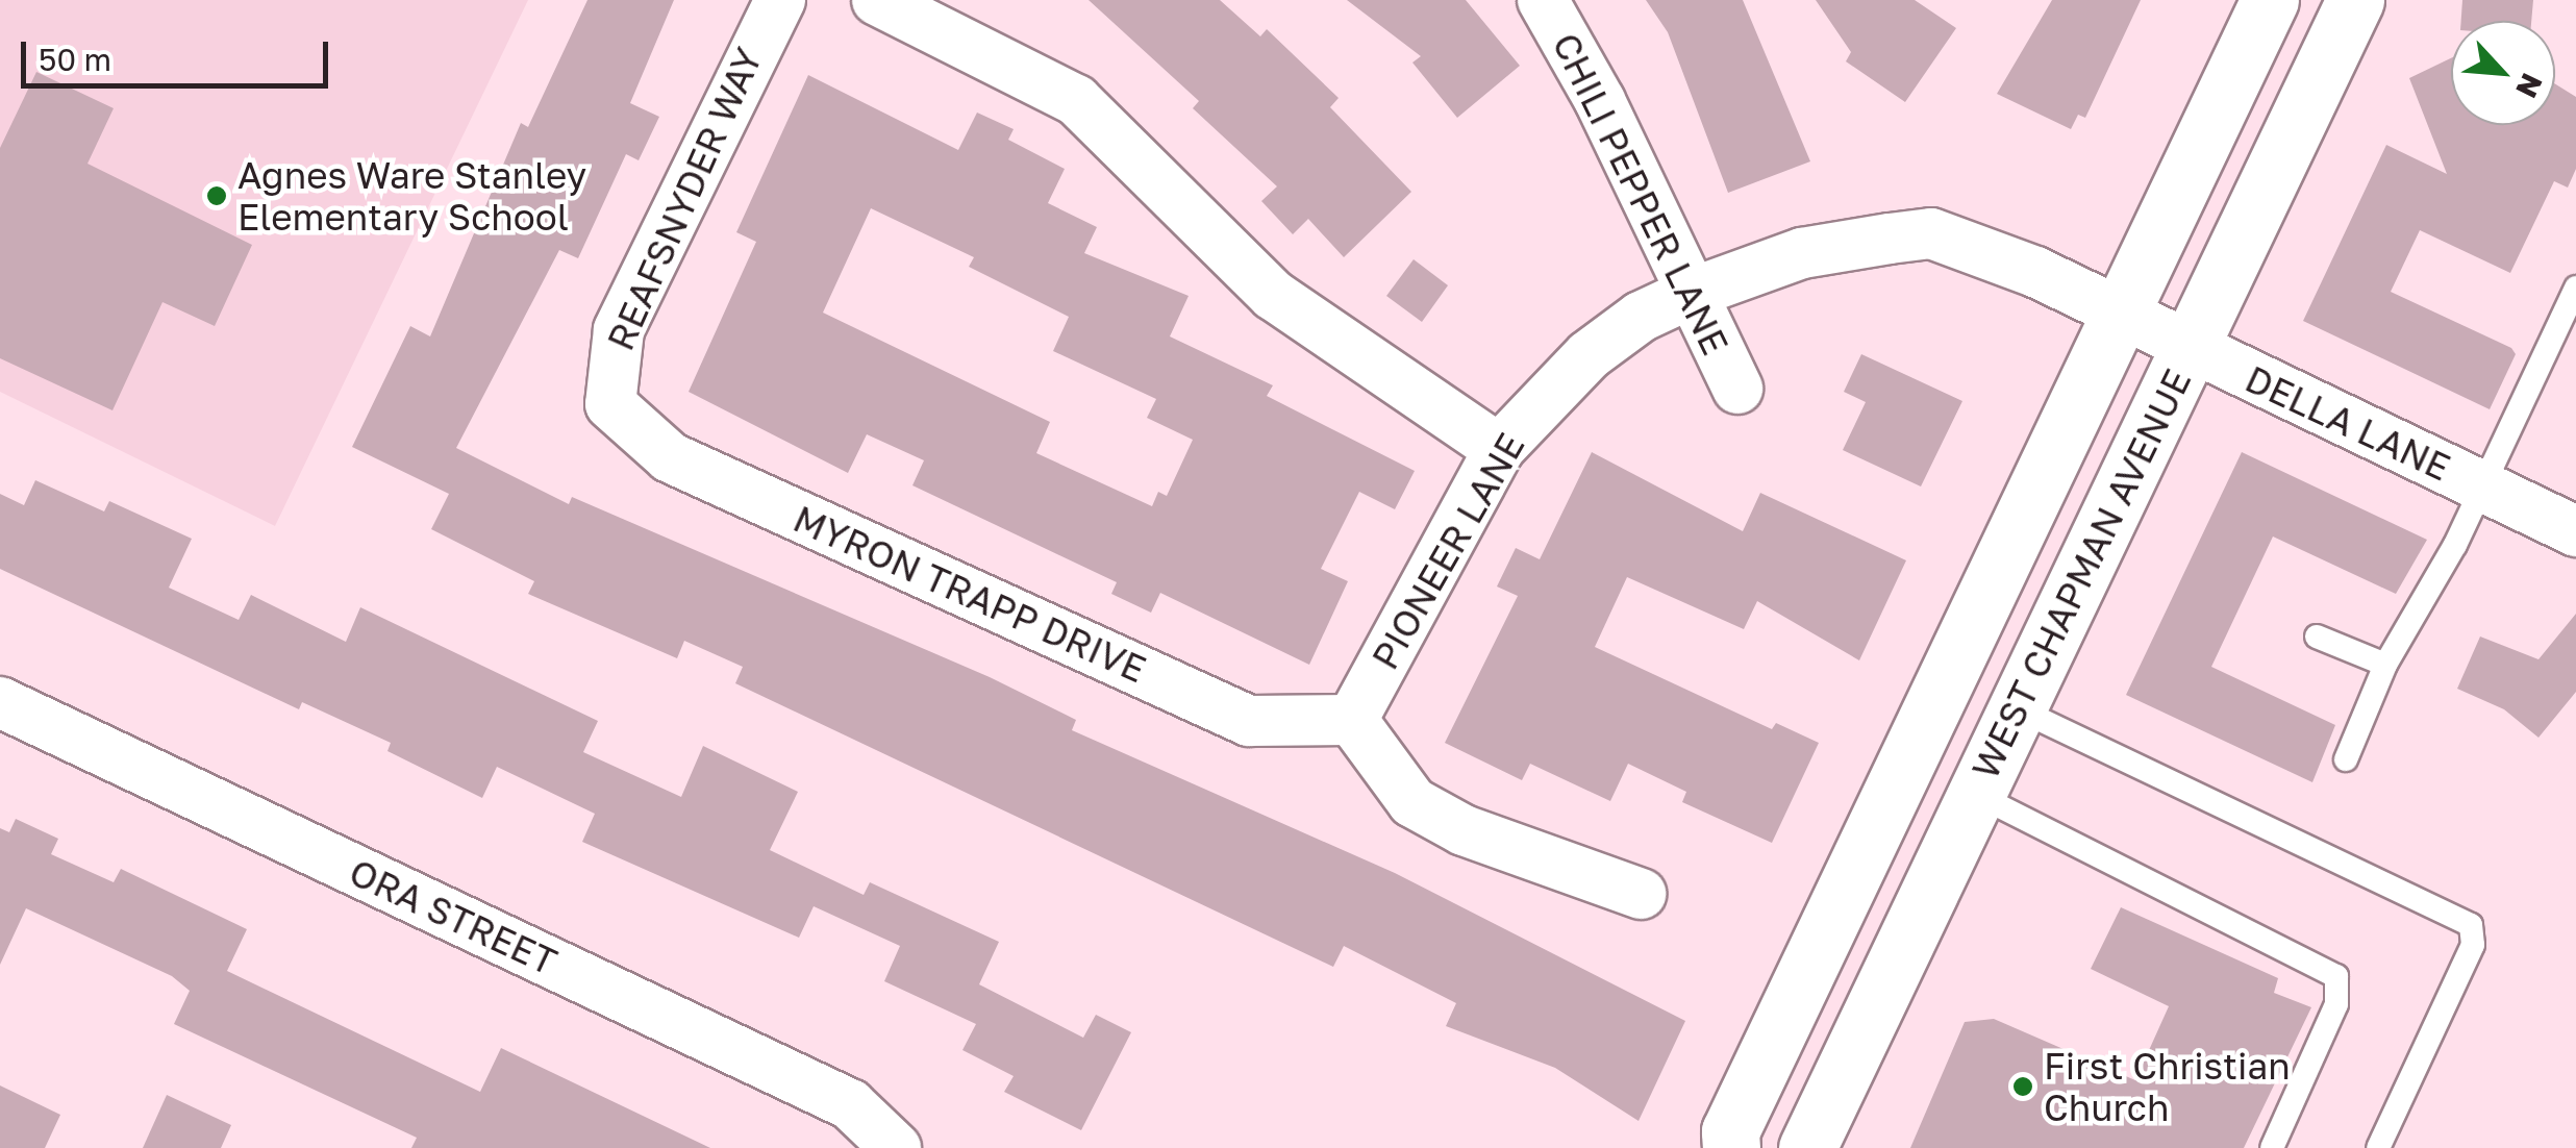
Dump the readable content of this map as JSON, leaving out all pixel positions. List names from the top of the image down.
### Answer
{
  "streets": {
    "main road": ["WEST CHAPMAN AVENUE"],
    "street": [
      "CHILI PEPPER LANE",
      "REAFSNYDER WAY",
      "DELLA LANE",
      "PIONEER LANE",
      "MYRON TRAPP DRIVE",
      "ORA STREET"
    ]
  },
  "crossings": [
    ["CHILI PEPPER LANE", "PIONEER LANE"],
    ["REAFSNYDER WAY", "MYRON TRAPP DRIVE"],
    ["DELLA LANE", "PIONEER LANE"],
    ["DELLA LANE", "WEST CHAPMAN AVENUE"],
    ["PIONEER LANE", "WEST CHAPMAN AVENUE"],
    ["PIONEER LANE", "MYRON TRAPP DRIVE"]
  ],
  "places": ["Agnes Ware Stanley Elementary School", "First Christian Church"],
  "scale_bar": "50 m",
  "north": "bottom right"
}
